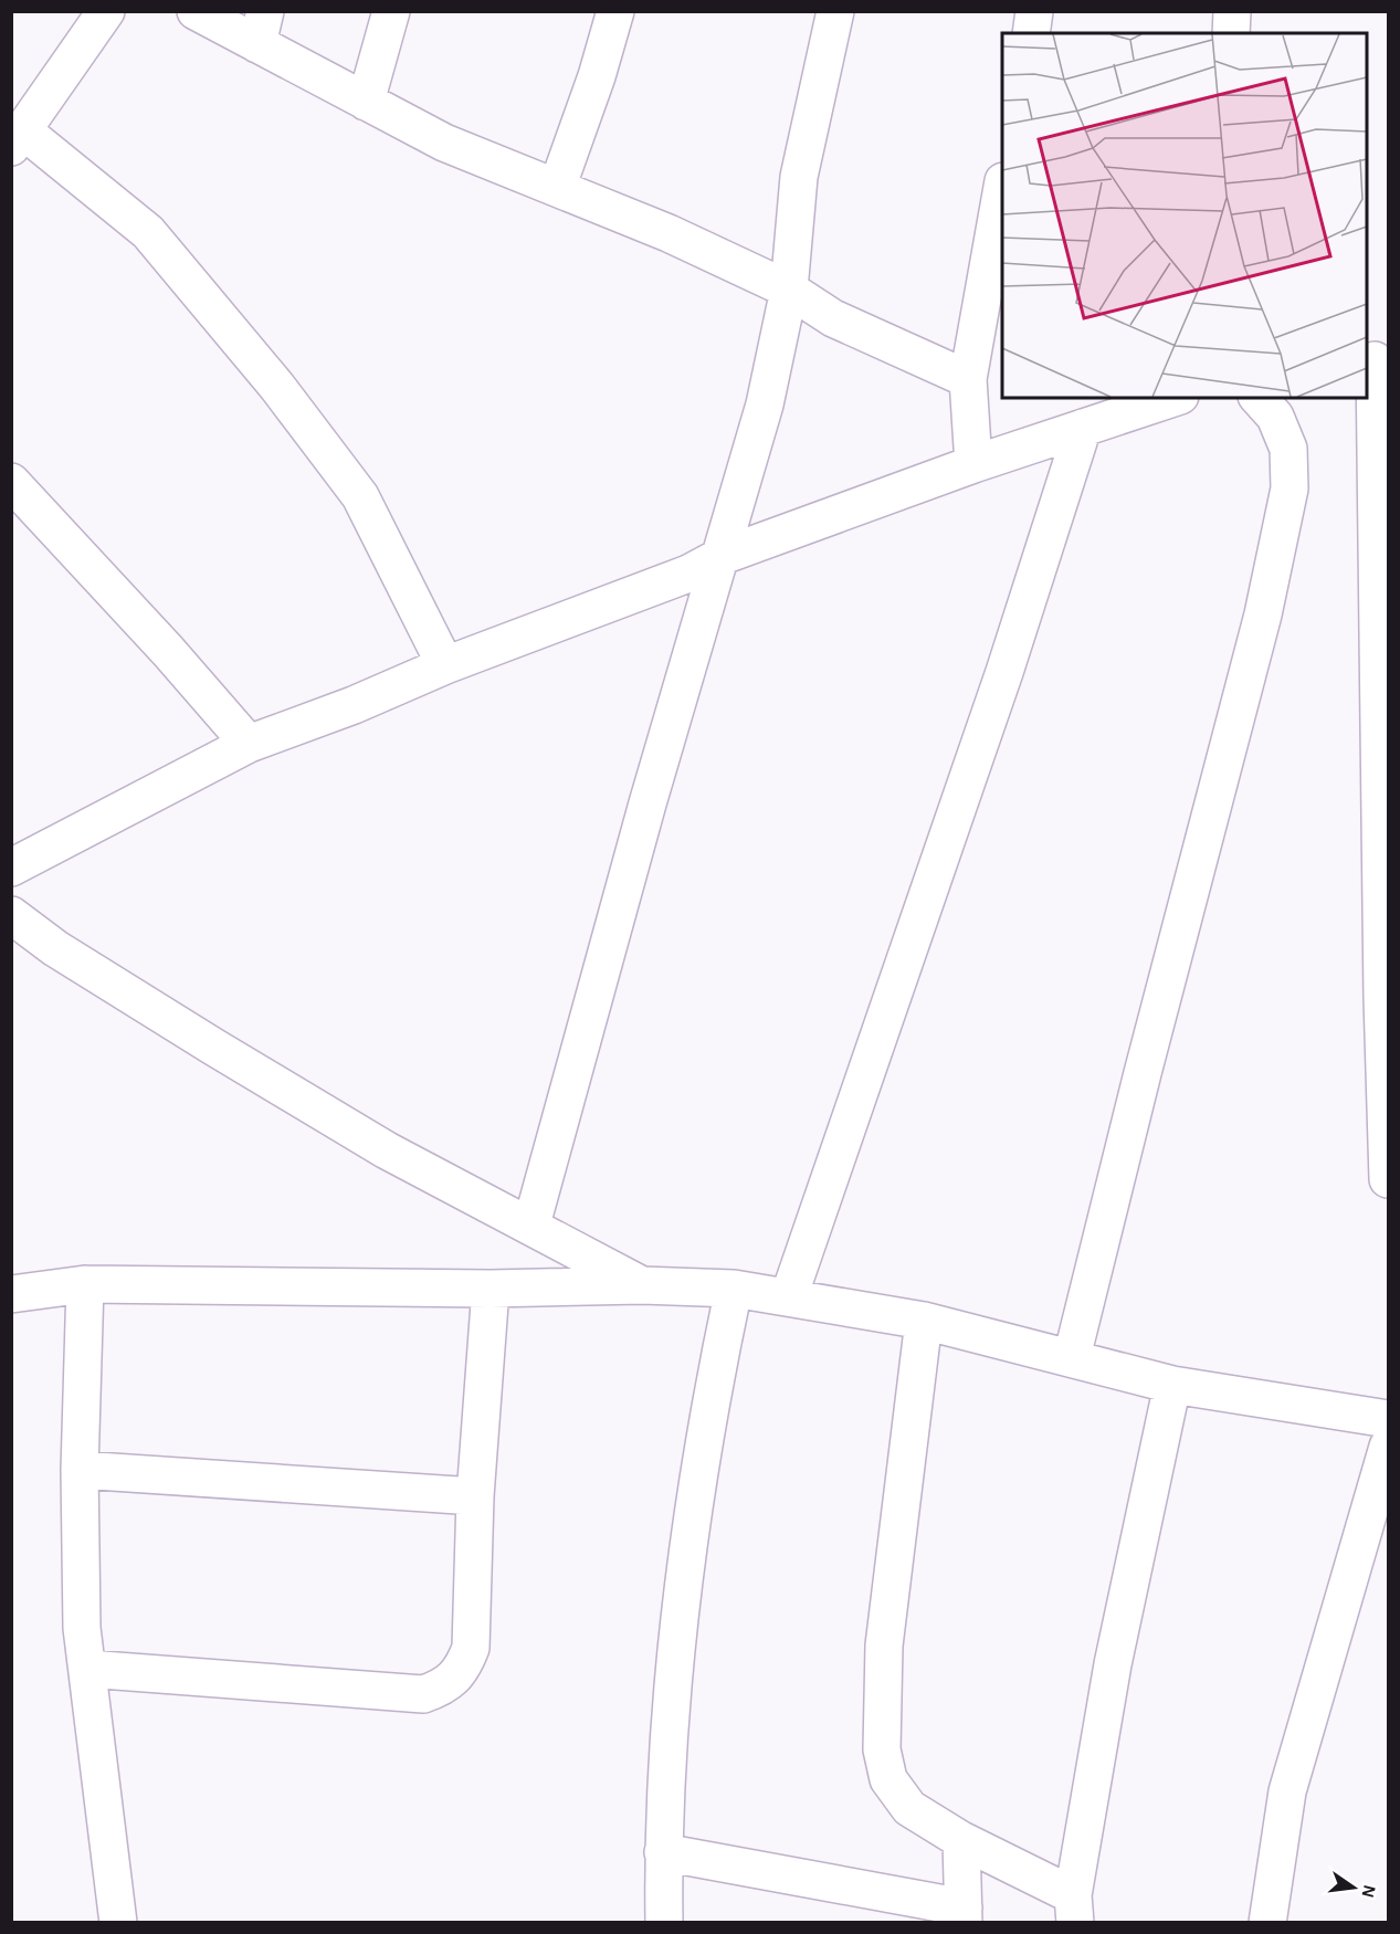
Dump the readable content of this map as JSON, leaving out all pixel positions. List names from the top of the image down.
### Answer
{
  "north": "right"
}
